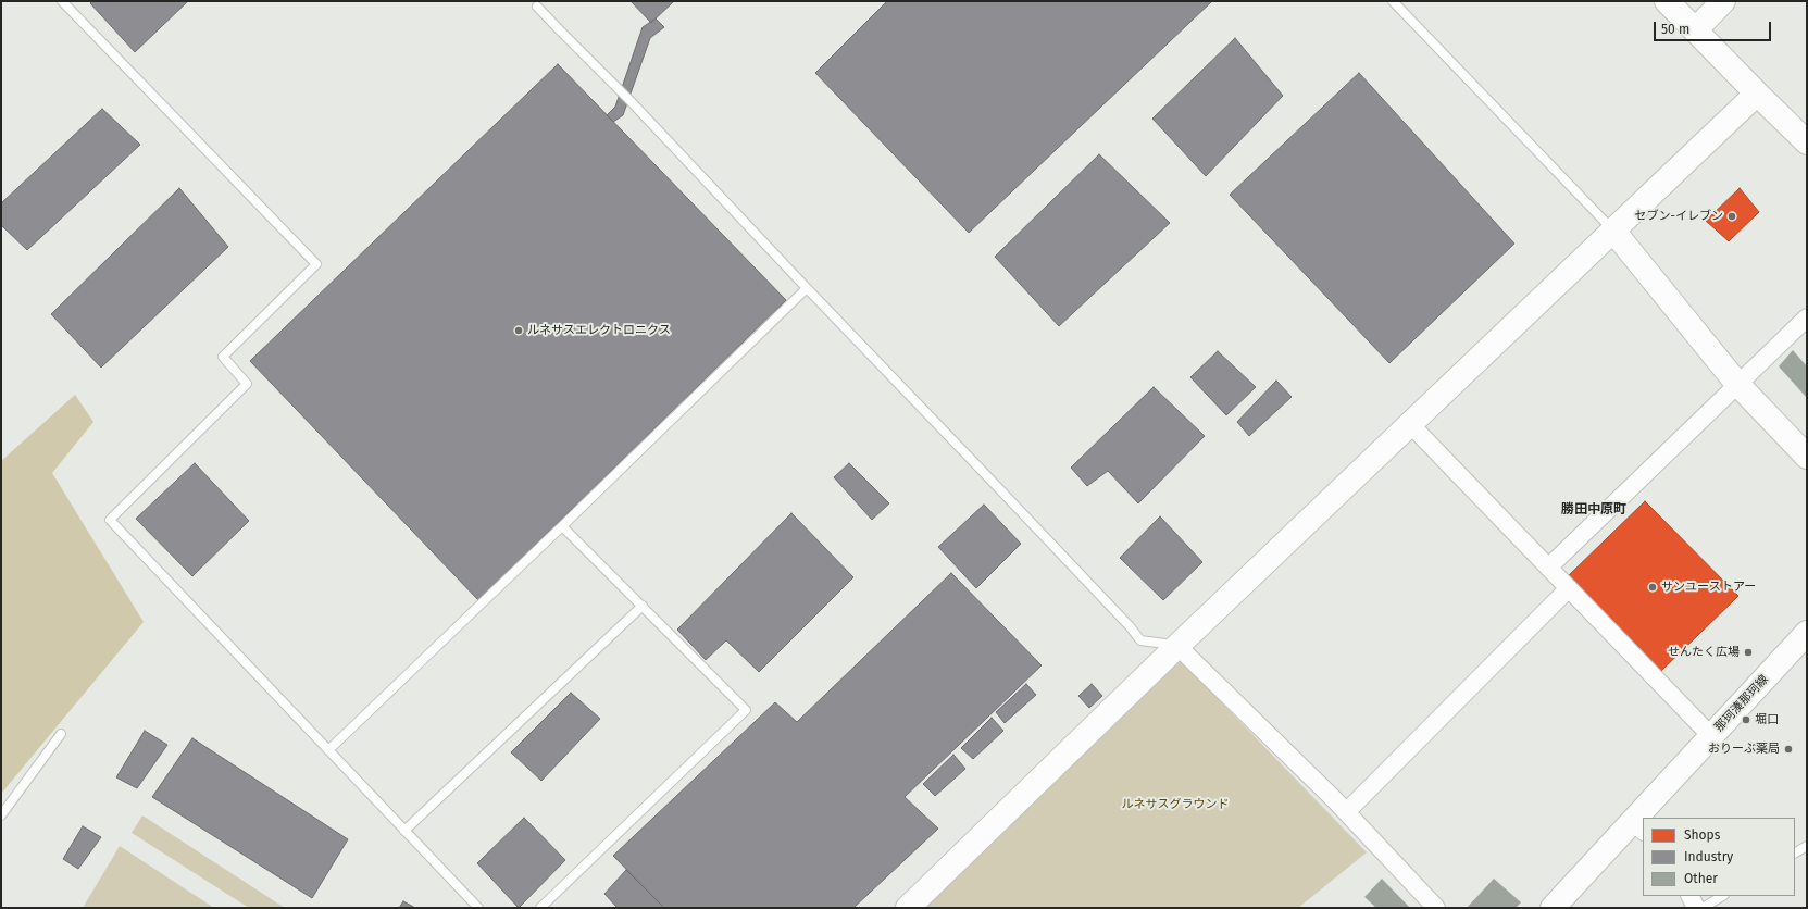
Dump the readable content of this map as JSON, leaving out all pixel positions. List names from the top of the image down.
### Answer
{
  "streets": {
    "street": ["那珂湊那珂線"]
  },
  "districts": ["勝田中原町"],
  "parks": ["ルネサスグラウンド"],
  "places": [
    "セブン-イレブン",
    "ルネサスエレクトロニクス",
    "サンユーストアー",
    "せんたく広場",
    "堀口",
    "おりーぶ薬局"
  ],
  "legend": ["Shops", "Industry", "Other"],
  "scale_bar": "50 m"
}
